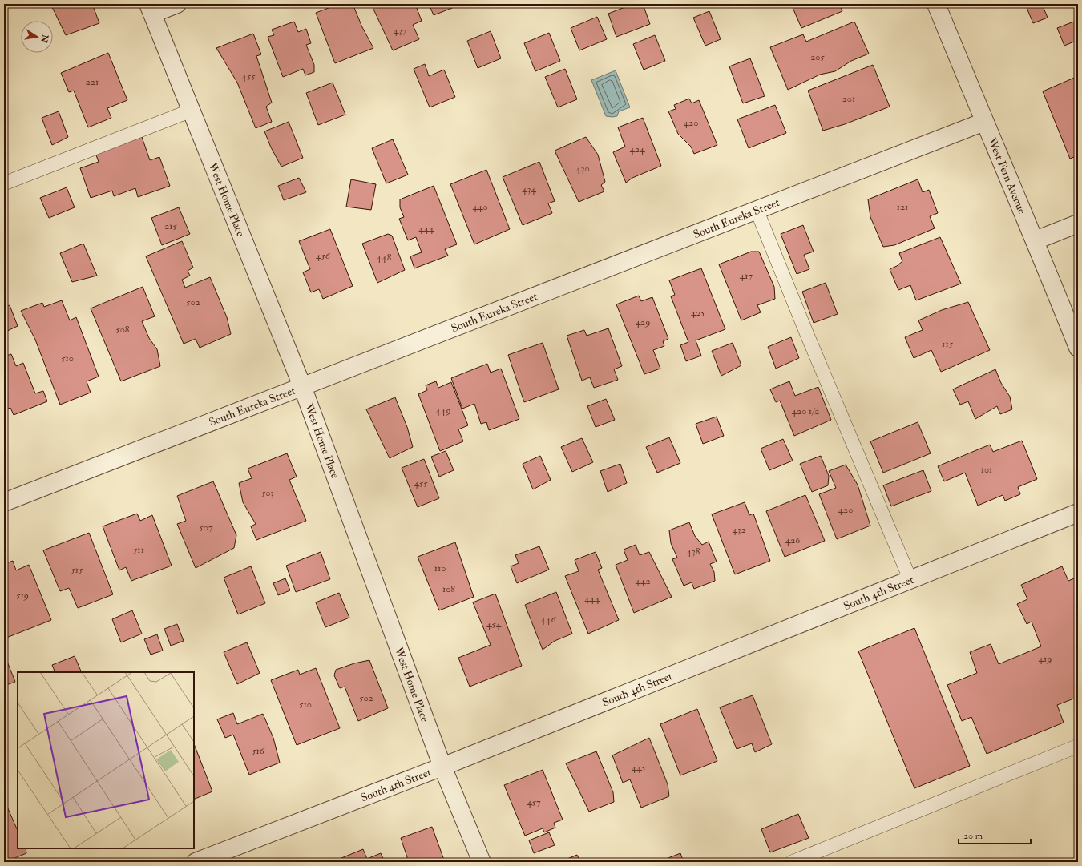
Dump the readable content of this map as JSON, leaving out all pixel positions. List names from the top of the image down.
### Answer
{
  "streets": {
    "street": [
      "West Fern Avenue",
      "West Home Place",
      "South Eureka Street",
      "South 4th Street"
    ]
  },
  "crossings": [
    ["West Fern Avenue", "South Eureka Street"],
    ["West Home Place", "South Eureka Street"],
    ["West Home Place", "South 4th Street"]
  ],
  "house_numbers": [
    "437",
    "205",
    "455",
    "221",
    "201",
    "420",
    "424",
    "430",
    "434",
    "440",
    "121",
    "215",
    "444",
    "456",
    "448",
    "417",
    "502",
    "425",
    "429",
    "508",
    "115",
    "510",
    "449",
    "420 1/2",
    "101",
    "455",
    "503",
    "420",
    "507",
    "432",
    "426",
    "511",
    "438",
    "110",
    "515",
    "442",
    "108",
    "519",
    "444",
    "446",
    "454",
    "419",
    "502",
    "510",
    "516",
    "445",
    "457"
  ],
  "scale_bar": "20 m",
  "north": "right"
}
